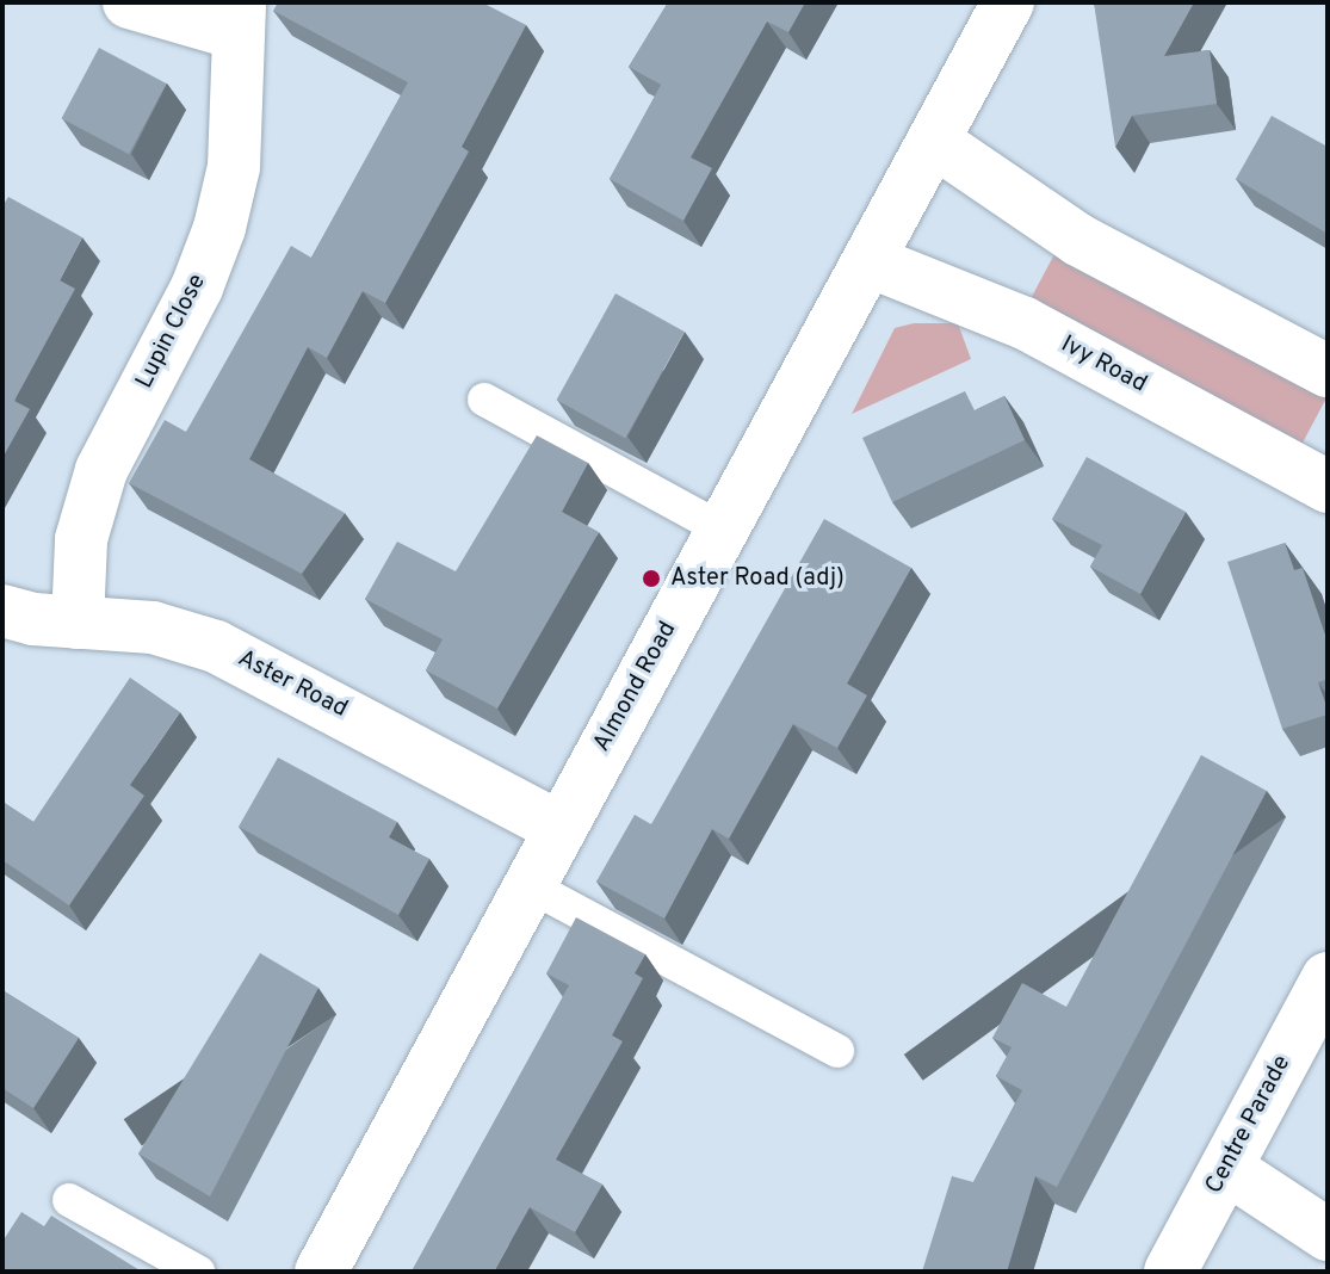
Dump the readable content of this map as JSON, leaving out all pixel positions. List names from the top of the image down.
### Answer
{
  "streets": {
    "street": [
      "Lupin Close",
      "Ivy Road",
      "Aster Road",
      "Almond Road",
      "Centre Parade"
    ]
  },
  "crossings": [
    ["Lupin Close", "Aster Road"],
    ["Ivy Road", "Almond Road"],
    ["Aster Road", "Almond Road"]
  ],
  "places": ["Aster Road (adj)"]
}
